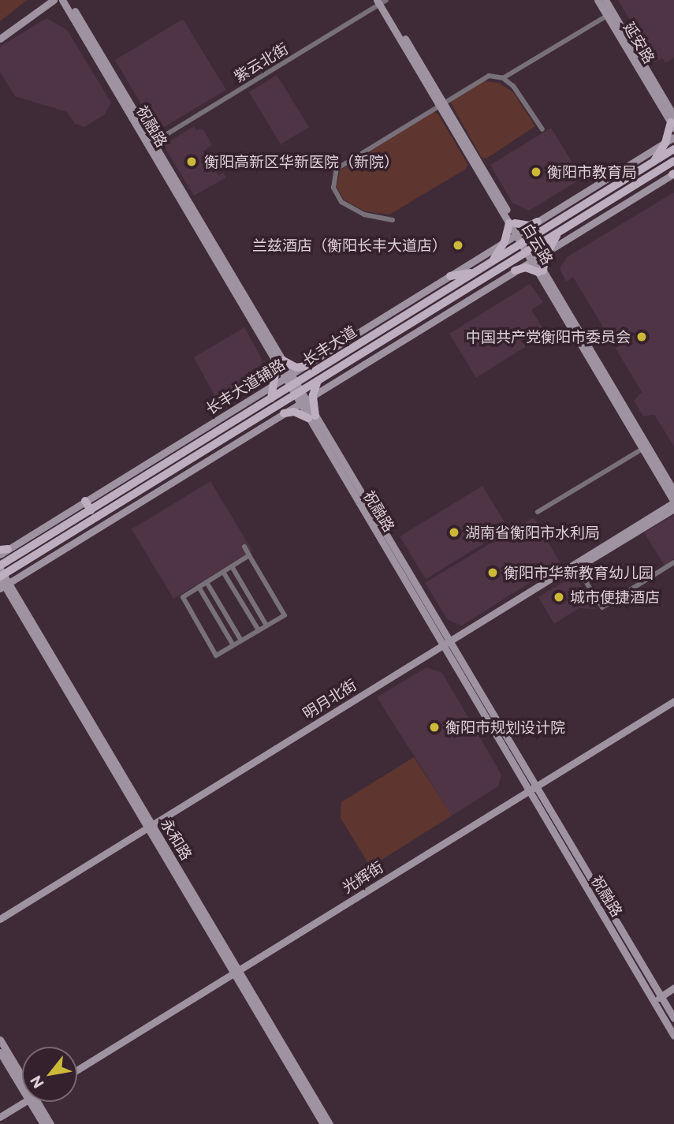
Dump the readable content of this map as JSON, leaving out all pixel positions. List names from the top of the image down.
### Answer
{
  "streets": {
    "main road": [
      "延安路",
      "祝融路",
      "白云路",
      "长丰大道",
      "长丰大道辅路",
      "明月北街",
      "永和路",
      "光辉街"
    ],
    "street": ["紫云北街"]
  },
  "crossings": [
    ["紫云北街", "祝融路"],
    ["紫云北街", "白云路"],
    ["祝融路", "长丰大道"],
    ["祝融路", "长丰大道辅路"],
    ["祝融路", "明月北街"],
    ["祝融路", "光辉街"],
    ["白云路", "长丰大道"],
    ["白云路", "长丰大道辅路"],
    ["白云路", "明月北街"],
    ["长丰大道", "永和路"],
    ["明月北街", "永和路"],
    ["永和路", "光辉街"]
  ],
  "places": [
    "衡阳高新区华新医院（新院）",
    "衡阳市教育局",
    "兰兹酒店（衡阳长丰大道店）",
    "中国共产党衡阳市委员会",
    "湖南省衡阳市水利局",
    "衡阳市华新教育幼儿园",
    "城市便捷酒店",
    "衡阳市规划设计院"
  ],
  "north": "bottom left"
}
